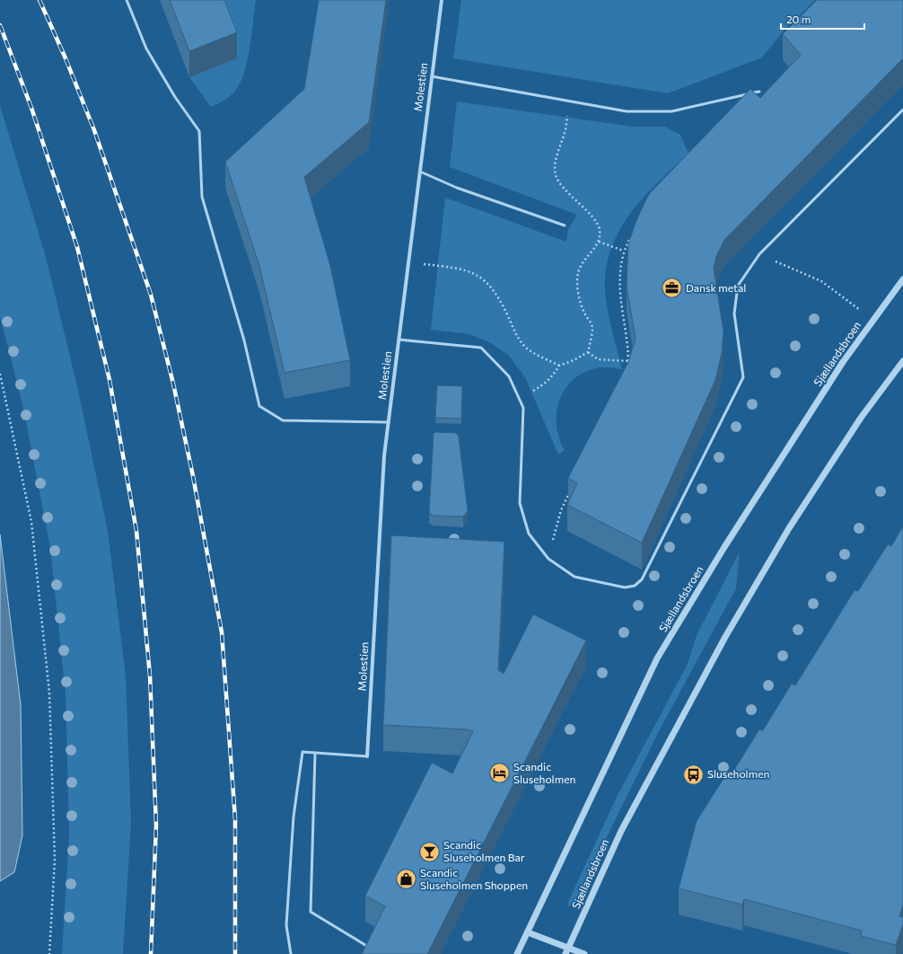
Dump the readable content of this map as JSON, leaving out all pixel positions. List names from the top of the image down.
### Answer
{
  "streets": {
    "street": ["Molestien", "Sjællandsbroen"]
  },
  "places": {
    "office": ["Dansk metal"],
    "hotel": ["Scandic Sluseholmen"],
    "bus stop": ["Sluseholmen"],
    "bar": ["Scandic Sluseholmen Bar"],
    "shop": ["Scandic Sluseholmen Shoppen"]
  },
  "scale_bar": "20 m"
}
